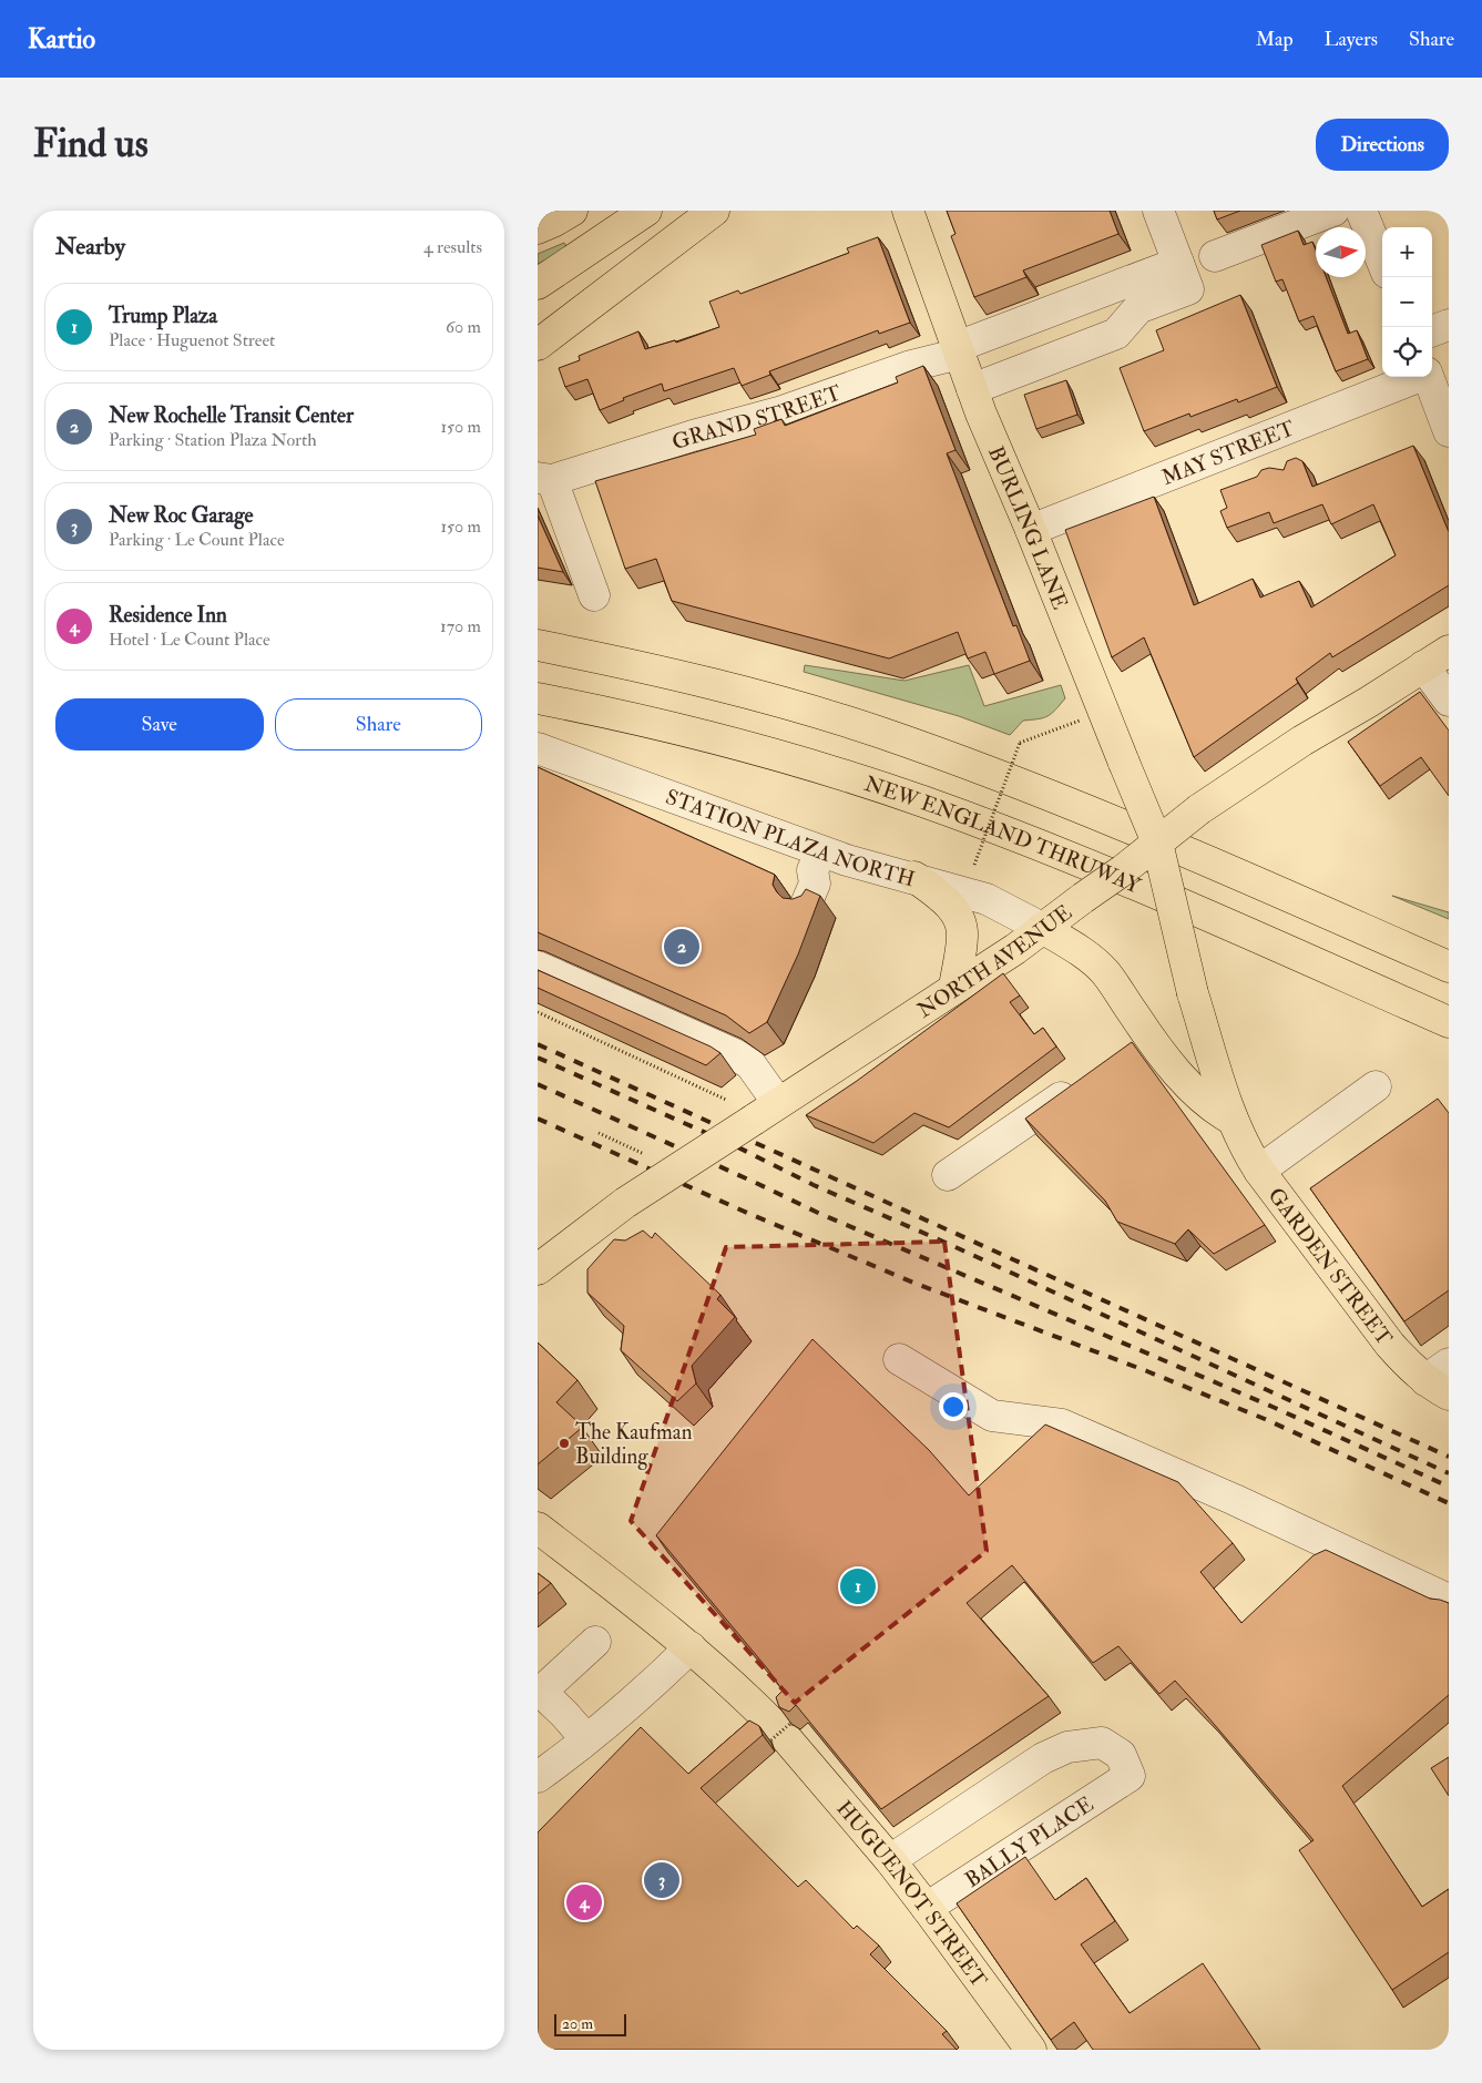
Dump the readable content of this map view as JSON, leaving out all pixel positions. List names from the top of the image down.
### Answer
{
  "streets": {
    "main road": [
      "BURLING LANE",
      "NEW ENGLAND THRUWAY",
      "NORTH AVENUE",
      "GARDEN STREET",
      "HUGUENOT STREET"
    ],
    "street": [
      "GRAND STREET",
      "MAY STREET",
      "STATION PLAZA NORTH",
      "BALLY PLACE"
    ]
  },
  "crossings": [
    ["GRAND STREET", "BURLING LANE"],
    ["MAY STREET", "BURLING LANE"],
    ["BURLING LANE", "NORTH AVENUE"],
    ["BURLING LANE", "GARDEN STREET"],
    ["STATION PLAZA NORTH", "NORTH AVENUE"],
    ["NORTH AVENUE", "GARDEN STREET"],
    ["BALLY PLACE", "HUGUENOT STREET"]
  ],
  "places": ["The Kaufman Building"],
  "scale_bar": "20 m",
  "north": "right",
  "page": {
    "header": "Kartio",
    "nav": ["Map", "Layers", "Share"],
    "buttons": [
      "Directions",
      ["Save", "Share"]
    ],
    "title": "Find us",
    "heading": ["Nearby", "4 results"],
    "map_buttons": ["+", "−"],
    "list": [
      {
        "mark": "1",
        "name": "Trump Plaza",
        "note": "Place · Huguenot Street",
        "value": "60 m"
      },
      {
        "mark": "2",
        "name": "New Rochelle Transit Center",
        "note": "Parking · Station Plaza North",
        "value": "150 m"
      },
      {
        "mark": "3",
        "name": "New Roc Garage",
        "note": "Parking · Le Count Place",
        "value": "150 m"
      },
      {
        "mark": "4",
        "name": "Residence Inn",
        "note": "Hotel · Le Count Place",
        "value": "170 m"
      }
    ],
    "pins": [
      "2",
      "1",
      "3",
      "4"
    ],
    "scale": "20 m"
  }
}
